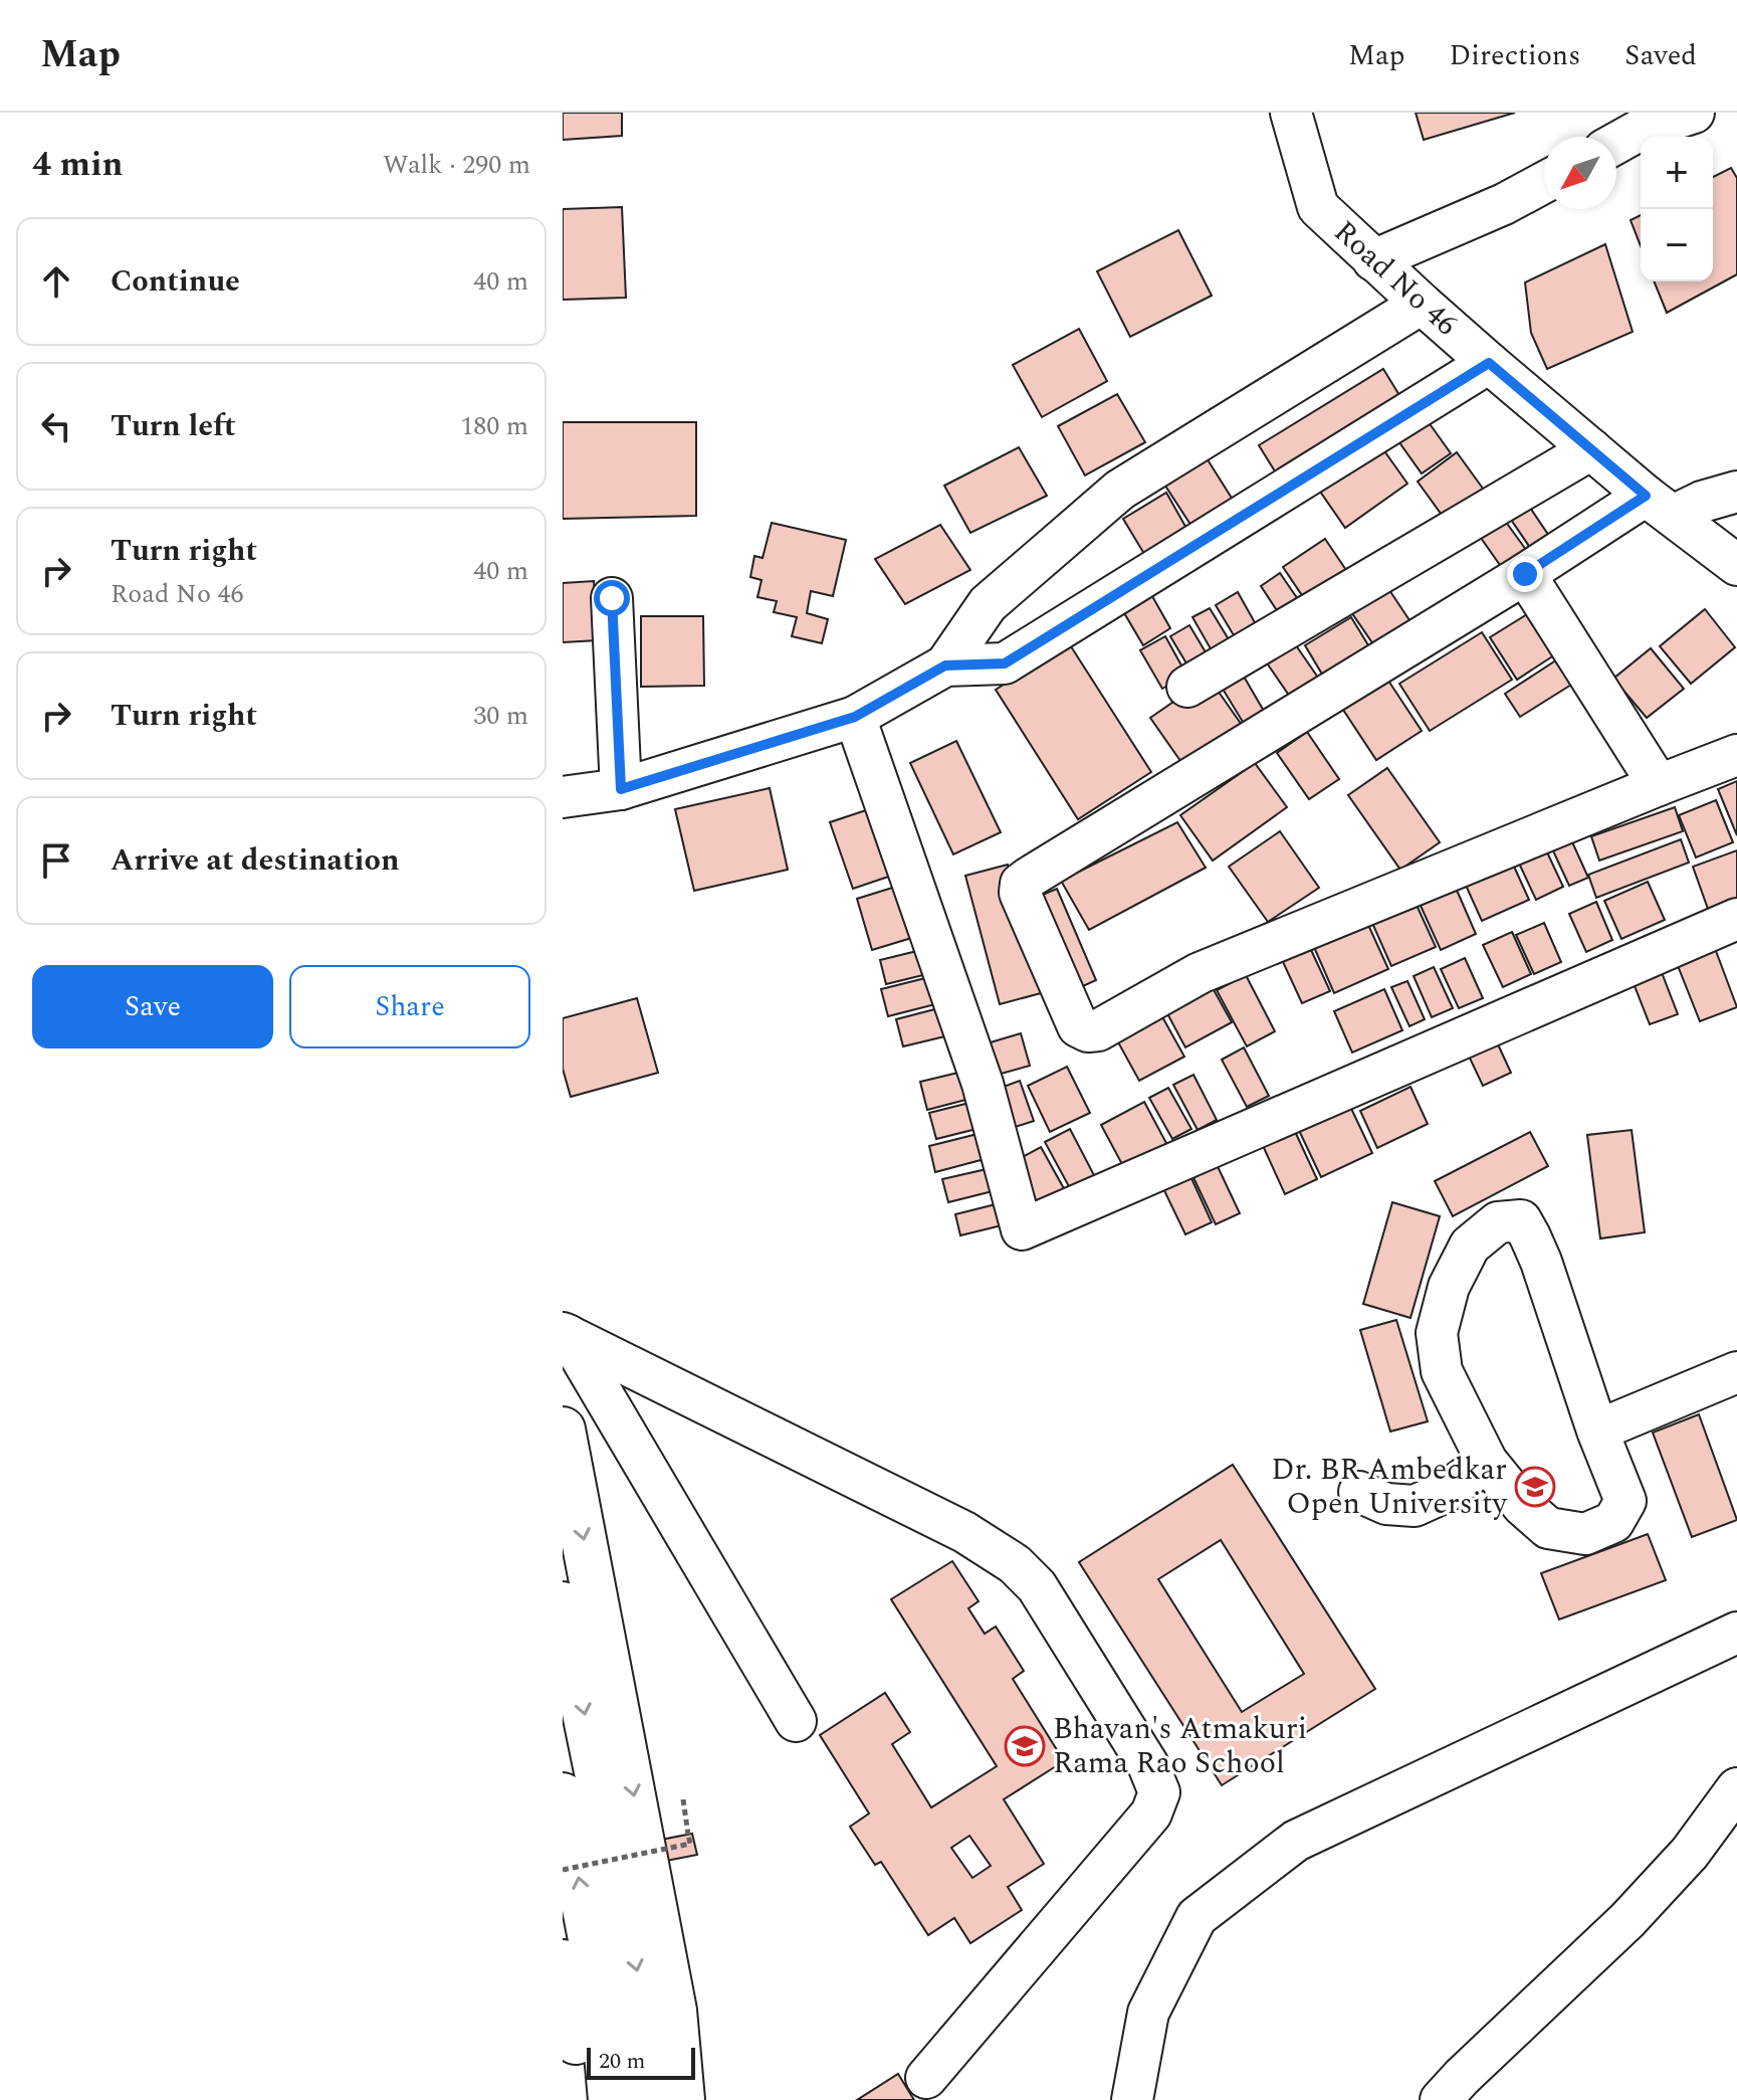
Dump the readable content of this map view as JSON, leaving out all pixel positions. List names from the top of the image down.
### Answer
{
  "streets": {
    "street": ["Road No 46"]
  },
  "places": {
    "school or university": ["Dr. BR Ambedkar Open University", "Bhavan's Atmakuri Rama Rao School"]
  },
  "scale_bar": "20 m",
  "north": "bottom left",
  "page": {
    "header": "Map",
    "nav": ["Map", "Directions", "Saved"],
    "heading": ["4 min", "Walk · 290 m"],
    "map_buttons": ["+", "−"],
    "list": [
      ["Continue", "40 m"],
      ["Turn left", "180 m"],
      ["Turn right", "Road No 46", "40 m"],
      ["Turn right", "30 m"],
      "Arrive at destination"
    ],
    "buttons": ["Save", "Share"],
    "scale": "20 m"
  }
}
